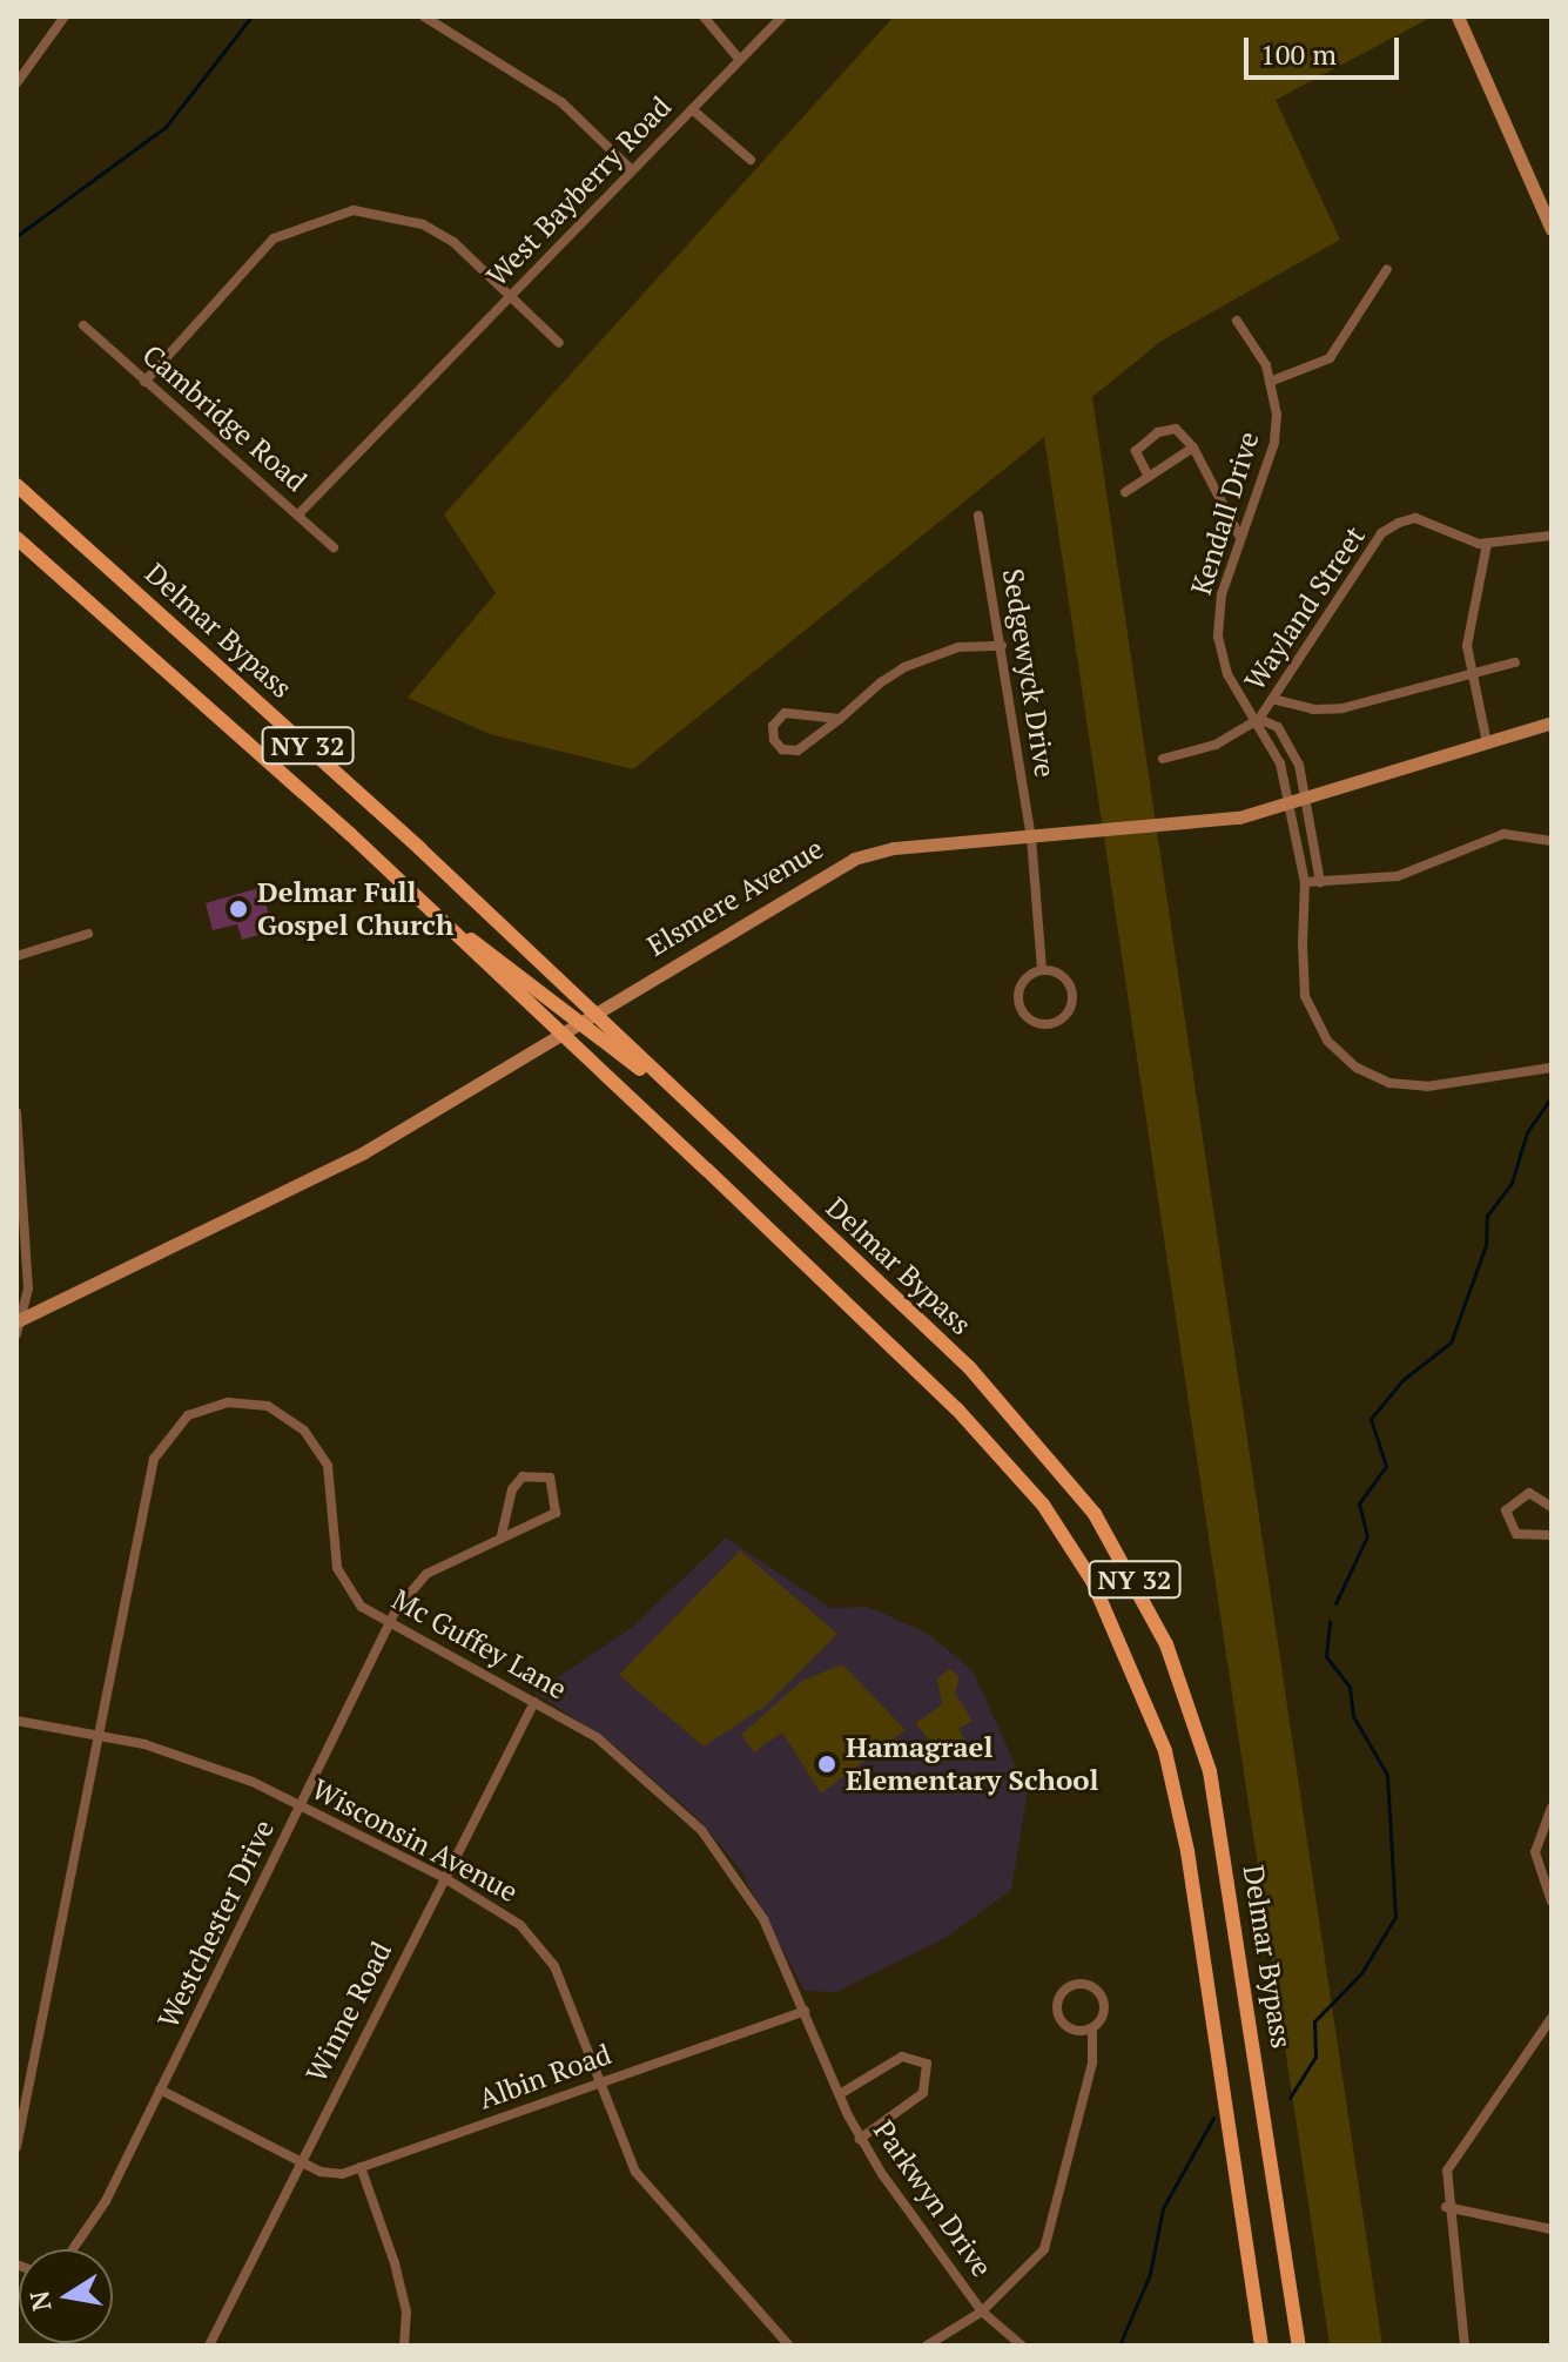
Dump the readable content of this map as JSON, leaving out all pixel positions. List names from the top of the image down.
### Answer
{
  "streets": {
    "main road": ["Delmar Bypass", "NY 32", "Elsmere Avenue"],
    "street": [
      "West Bayberry Road",
      "Cambridge Road",
      "Kendall Drive",
      "Wayland Street",
      "Sedgewyck Drive",
      "Mc Guffey Lane",
      "Wisconsin Avenue",
      "Westchester Drive",
      "Winne Road",
      "Albin Road",
      "Parkwyn Drive"
    ]
  },
  "crossings": [
    ["West Bayberry Road", "Cambridge Road"],
    ["Kendall Drive", "Wayland Street"],
    ["Kendall Drive", "Elsmere Avenue"],
    ["Delmar Bypass", "Elsmere Avenue"],
    ["Sedgewyck Drive", "Elsmere Avenue"],
    ["NY 32", "Elsmere Avenue"],
    ["Mc Guffey Lane", "Wisconsin Avenue"],
    ["Mc Guffey Lane", "Westchester Drive"],
    ["Mc Guffey Lane", "Winne Road"],
    ["Mc Guffey Lane", "Albin Road"],
    ["Mc Guffey Lane", "Parkwyn Drive"],
    ["Wisconsin Avenue", "Westchester Drive"],
    ["Wisconsin Avenue", "Winne Road"],
    ["Wisconsin Avenue", "Albin Road"],
    ["Westchester Drive", "Albin Road"],
    ["Winne Road", "Albin Road"],
    ["Albin Road", "Parkwyn Drive"]
  ],
  "places": ["Delmar Full Gospel Church", "Hamagrael Elementary School"],
  "scale_bar": "100 m",
  "north": "left"
}
